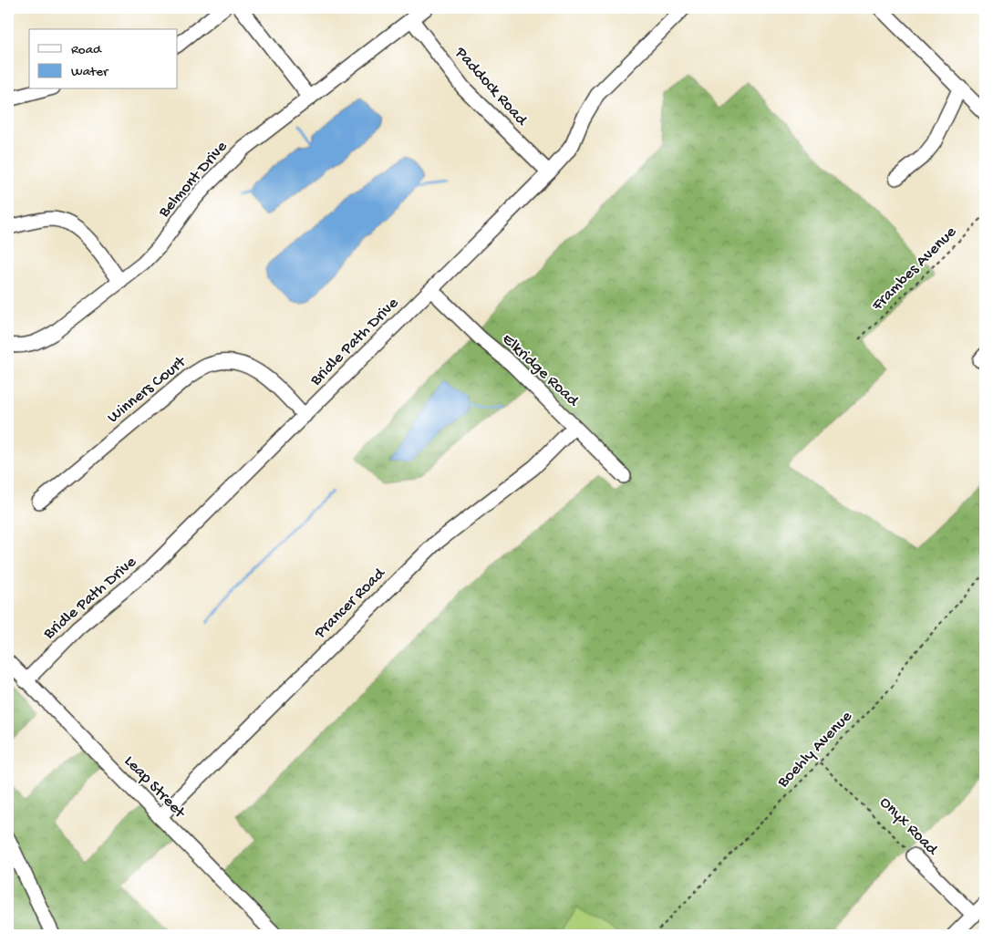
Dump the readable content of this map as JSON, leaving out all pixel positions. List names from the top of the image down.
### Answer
{
  "streets": {
    "street": [
      "Paddock Road",
      "Belmont Drive",
      "Bridle Path Drive",
      "Elkridge Road",
      "Winners Court",
      "Prancer Road",
      "Leap Street",
      "Onyx Road"
    ],
    "path": ["Frambes Avenue", "Boehly Avenue"]
  },
  "crossings": [
    ["Paddock Road", "Belmont Drive"],
    ["Paddock Road", "Bridle Path Drive"],
    ["Bridle Path Drive", "Elkridge Road"],
    ["Bridle Path Drive", "Winners Court"],
    ["Bridle Path Drive", "Leap Street"],
    ["Elkridge Road", "Prancer Road"],
    ["Prancer Road", "Leap Street"],
    ["Boehly Avenue", "Onyx Road"]
  ],
  "legend": ["Road", "Water"]
}
